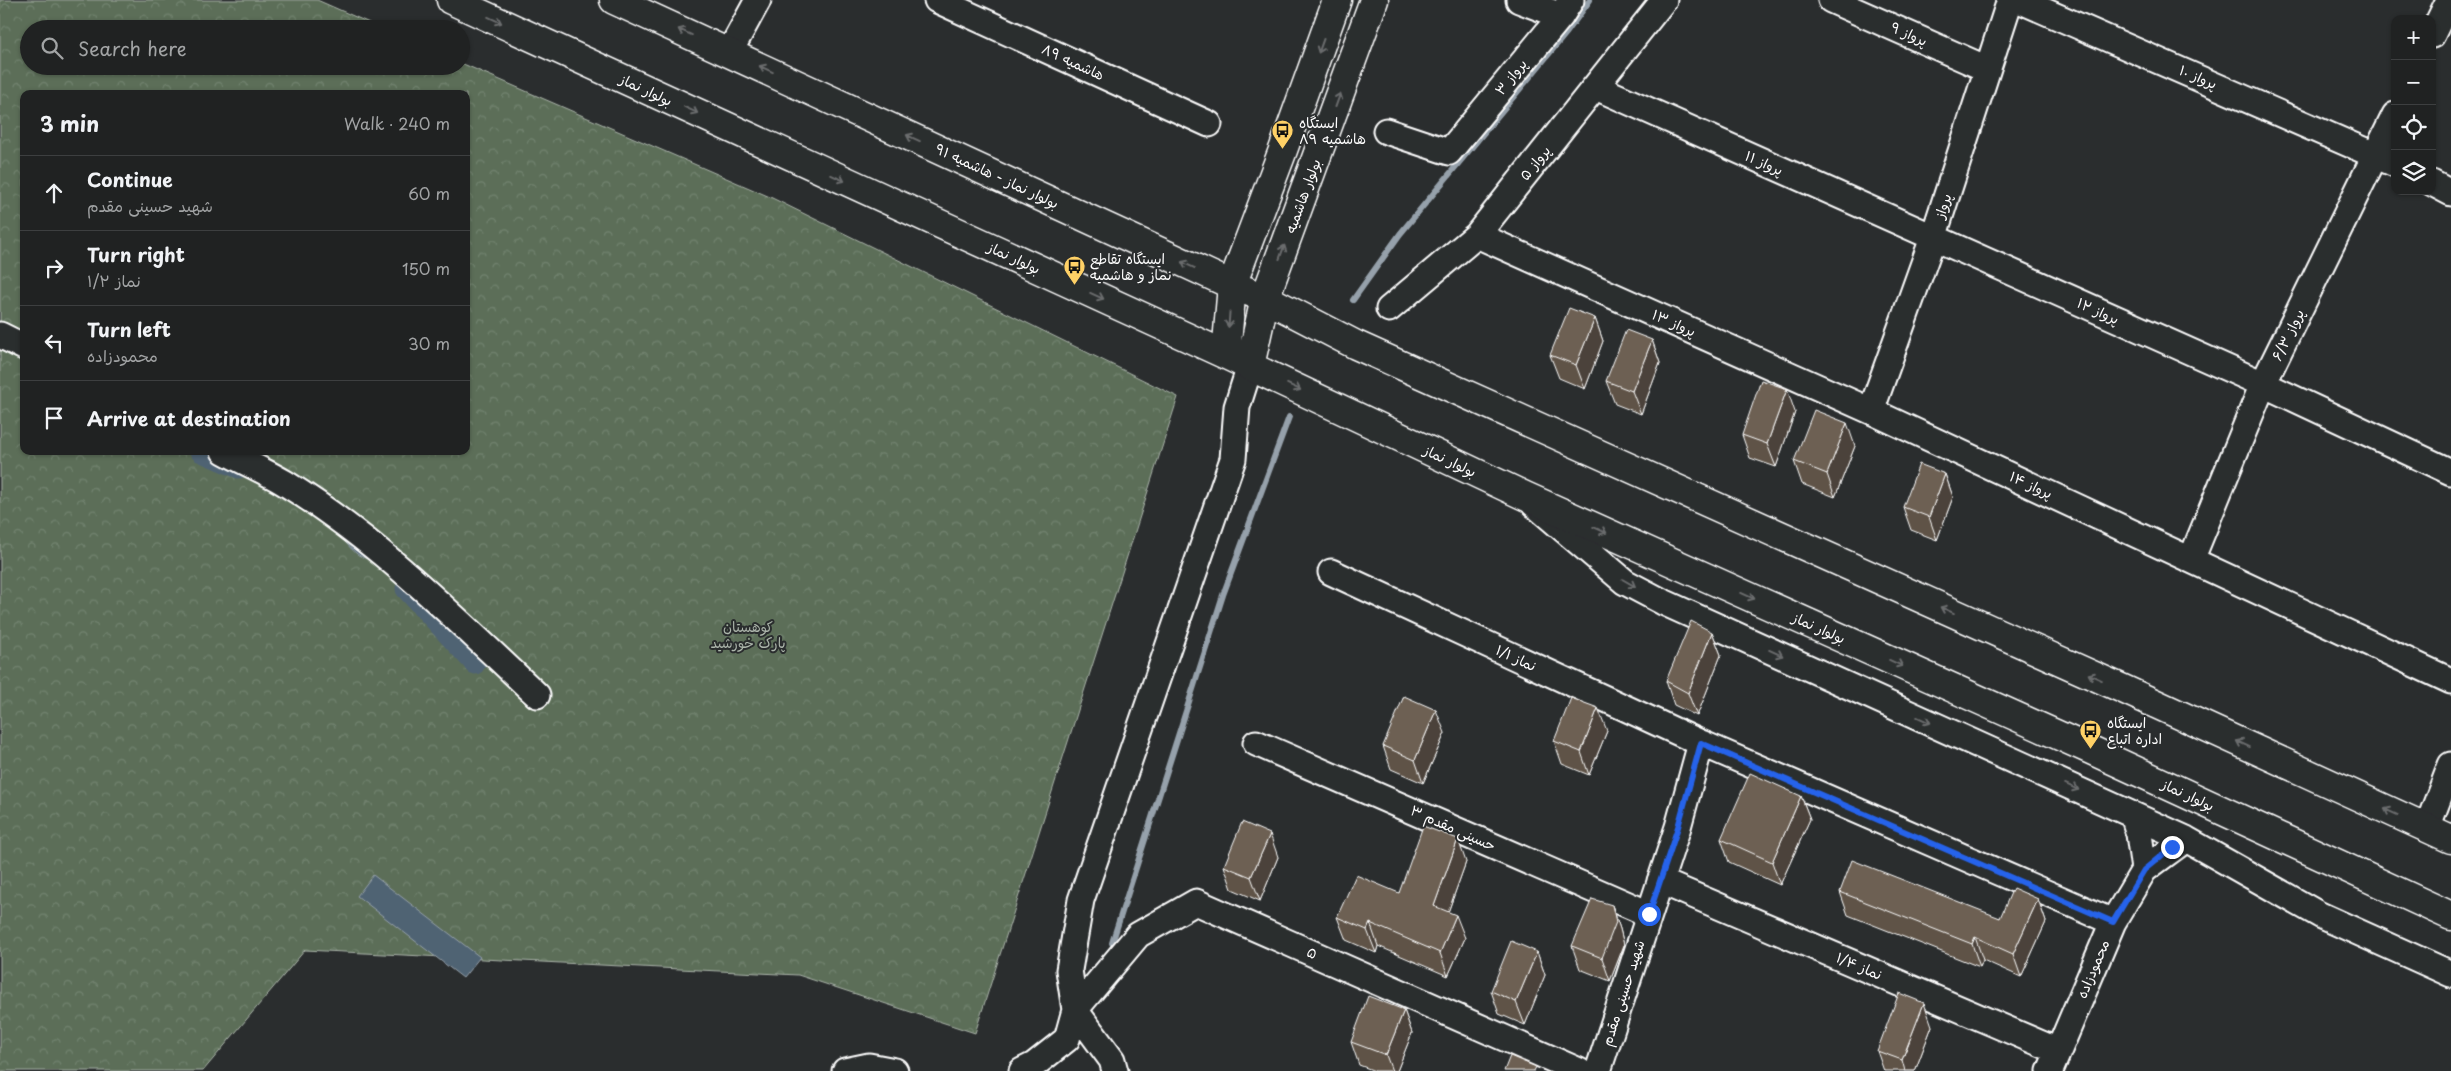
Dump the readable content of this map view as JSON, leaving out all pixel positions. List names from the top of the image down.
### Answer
{
  "streets": {
    "main road": ["بولوار نماز", "بولوار نماز - هاشمیه ۹۱", "بولوار هاشمیه"],
    "street": [
      "پرواز ۹",
      "هاشمیه ۸۹",
      "پرواز ۳",
      "پرواز ۱۰",
      "پرواز ۵",
      "پرواز ۱۱",
      "پرواز",
      "پرواز ۱۲",
      "پرواز ۱۳",
      "پرواز ۶/۳",
      "پرواز ۱۴",
      "نماز ۱/۱",
      "حسینی مقدم ۳",
      "۵",
      "نماز ۱/۴",
      "محمودزاده",
      "شهید حسینی مقدم"
    ]
  },
  "crossings": [
    ["پرواز ۹", "پرواز"],
    ["پرواز ۱۰", "پرواز ۶/۳"],
    ["بولوار نماز", "بولوار هاشمیه"],
    ["پرواز ۵", "پرواز ۱۱"],
    ["پرواز ۵", "پرواز ۱۳"],
    ["پرواز ۱۱", "پرواز"],
    ["پرواز ۱۱", "پرواز ۱۲"],
    ["بولوار نماز - هاشمیه ۹۱", "بولوار هاشمیه"],
    ["پرواز", "پرواز ۱۲"],
    ["پرواز", "پرواز ۱۳"],
    ["پرواز", "پرواز ۱۴"],
    ["پرواز ۱۲", "پرواز ۶/۳"],
    ["پرواز ۱۳", "پرواز ۱۴"],
    ["پرواز ۶/۳", "پرواز ۱۴"],
    ["نماز ۱/۱", "محمودزاده"],
    ["نماز ۱/۱", "شهید حسینی مقدم"],
    ["حسینی مقدم ۳", "شهید حسینی مقدم"],
    ["نماز ۱/۴", "محمودزاده"],
    ["نماز ۱/۴", "شهید حسینی مقدم"]
  ],
  "one_way": ["بولوار نماز - هاشمیه ۹۱"],
  "parks": ["کوهستان پارک خورشید"],
  "places": {
    "bus stop": ["ایستگاه هاشمیه ۸۹", "ایستگاه تقاطع نماز و هاشمیه", "ایستگاه اداره اتباع"]
  },
  "page": {
    "map_buttons": ["+", "−"],
    "search": "Search here",
    "heading": ["3 min", "Walk · 240 m"],
    "list": [
      ["Continue", "شهید حسینی مقدم", "60 m"],
      ["Turn right", "نماز ۱/۲", "150 m"],
      ["Turn left", "محمودزاده", "30 m"],
      "Arrive at destination"
    ]
  }
}
